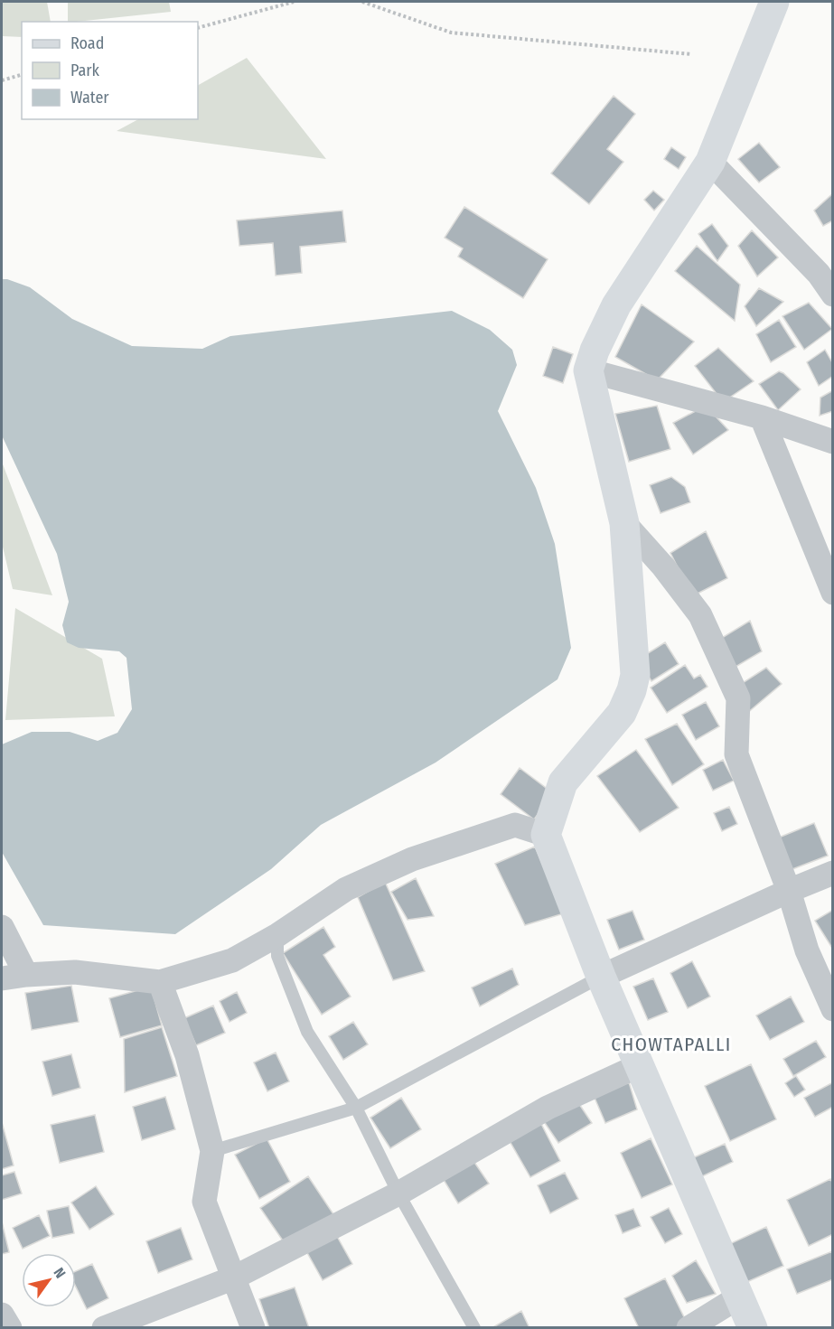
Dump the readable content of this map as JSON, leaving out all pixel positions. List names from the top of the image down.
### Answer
{
  "districts": ["CHOWTAPALLI"],
  "legend": ["Road", "Park", "Water"],
  "north": "top right"
}
